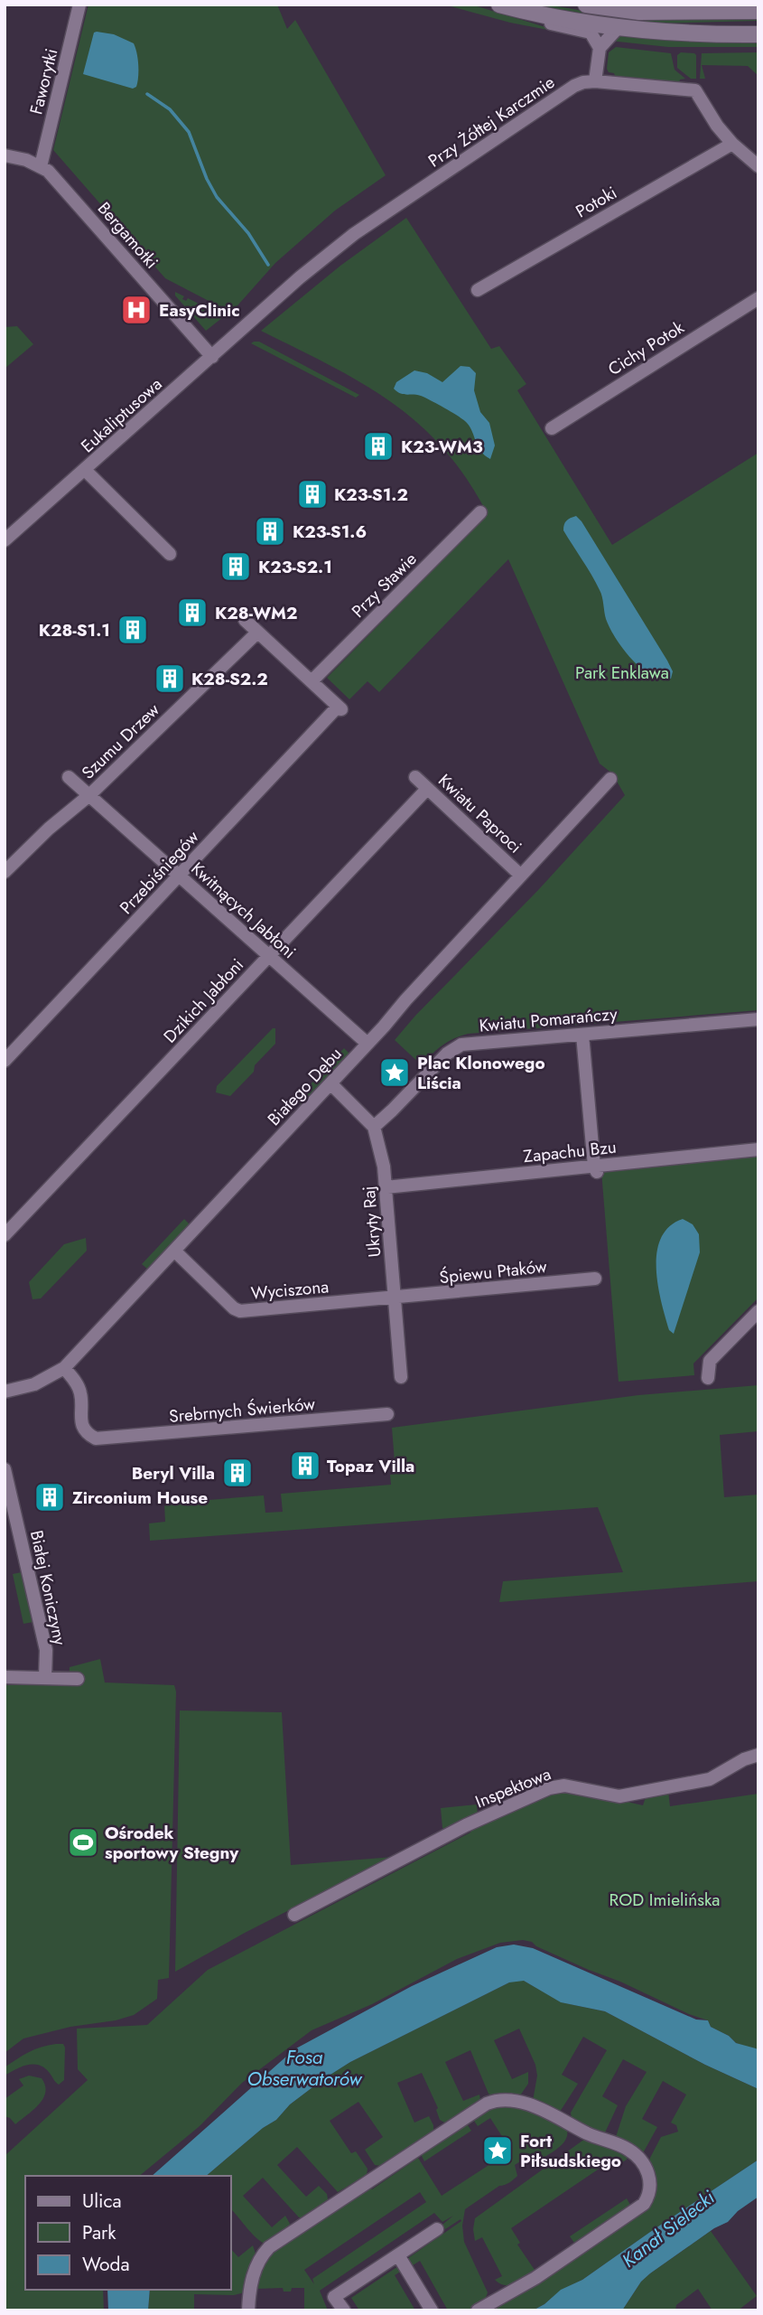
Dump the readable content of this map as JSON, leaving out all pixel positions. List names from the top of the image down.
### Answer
{
  "streets": {
    "street": [
      "Faworytki",
      "Przy Żółtej Karczmie",
      "Potoki",
      "Bergamotki",
      "Cichy Potok",
      "Eukaliptusowa",
      "Przy Stawie",
      "Szumu Drzew",
      "Kwiatu Paproci",
      "Przebiśniegów",
      "Kwitnących Jabłoni",
      "Dzikich Jabłoni",
      "Kwiatu Pomarańczy",
      "Białego Dębu",
      "Zapachu Bzu",
      "Ukryty Raj",
      "Śpiewu Ptaków",
      "Wyciszona",
      "Srebrnych Świerków",
      "Białej Koniczyny",
      "Inspektowa"
    ]
  },
  "crossings": [
    ["Faworytki", "Bergamotki"],
    ["Przy Żółtej Karczmie", "Eukaliptusowa"],
    ["Bergamotki", "Eukaliptusowa"],
    ["Przy Stawie", "Przebiśniegów"],
    ["Szumu Drzew", "Kwitnących Jabłoni"],
    ["Kwiatu Paproci", "Dzikich Jabłoni"],
    ["Kwiatu Paproci", "Białego Dębu"],
    ["Przebiśniegów", "Kwitnących Jabłoni"],
    ["Kwitnących Jabłoni", "Dzikich Jabłoni"],
    ["Kwitnących Jabłoni", "Białego Dębu"],
    ["Kwiatu Pomarańczy", "Ukryty Raj"],
    ["Białego Dębu", "Ukryty Raj"],
    ["Białego Dębu", "Wyciszona"],
    ["Białego Dębu", "Srebrnych Świerków"],
    ["Zapachu Bzu", "Ukryty Raj"],
    ["Ukryty Raj", "Śpiewu Ptaków"],
    ["Ukryty Raj", "Wyciszona"],
    ["Śpiewu Ptaków", "Wyciszona"]
  ],
  "water": ["Fosa Obserwatorów", "Kanał Sielecki"],
  "parks": ["Park Enklawa", "ROD Imielińska"],
  "places": {
    "hospital": ["EasyClinic"],
    "building": [
      "K23-WM3",
      "K23-S1.2",
      "K23-S1.6",
      "K23-S2.1",
      "K28-WM2",
      "K28-S1.1",
      "K28-S2.2",
      "Topaz Villa",
      "Beryl Villa",
      "Zirconium House"
    ],
    "place": ["Plac Klonowego Liścia", "Fort Piłsudskiego"],
    "sports": ["Ośrodek sportowy Stegny"]
  },
  "legend": ["Ulica", "Park", "Woda"]
}
